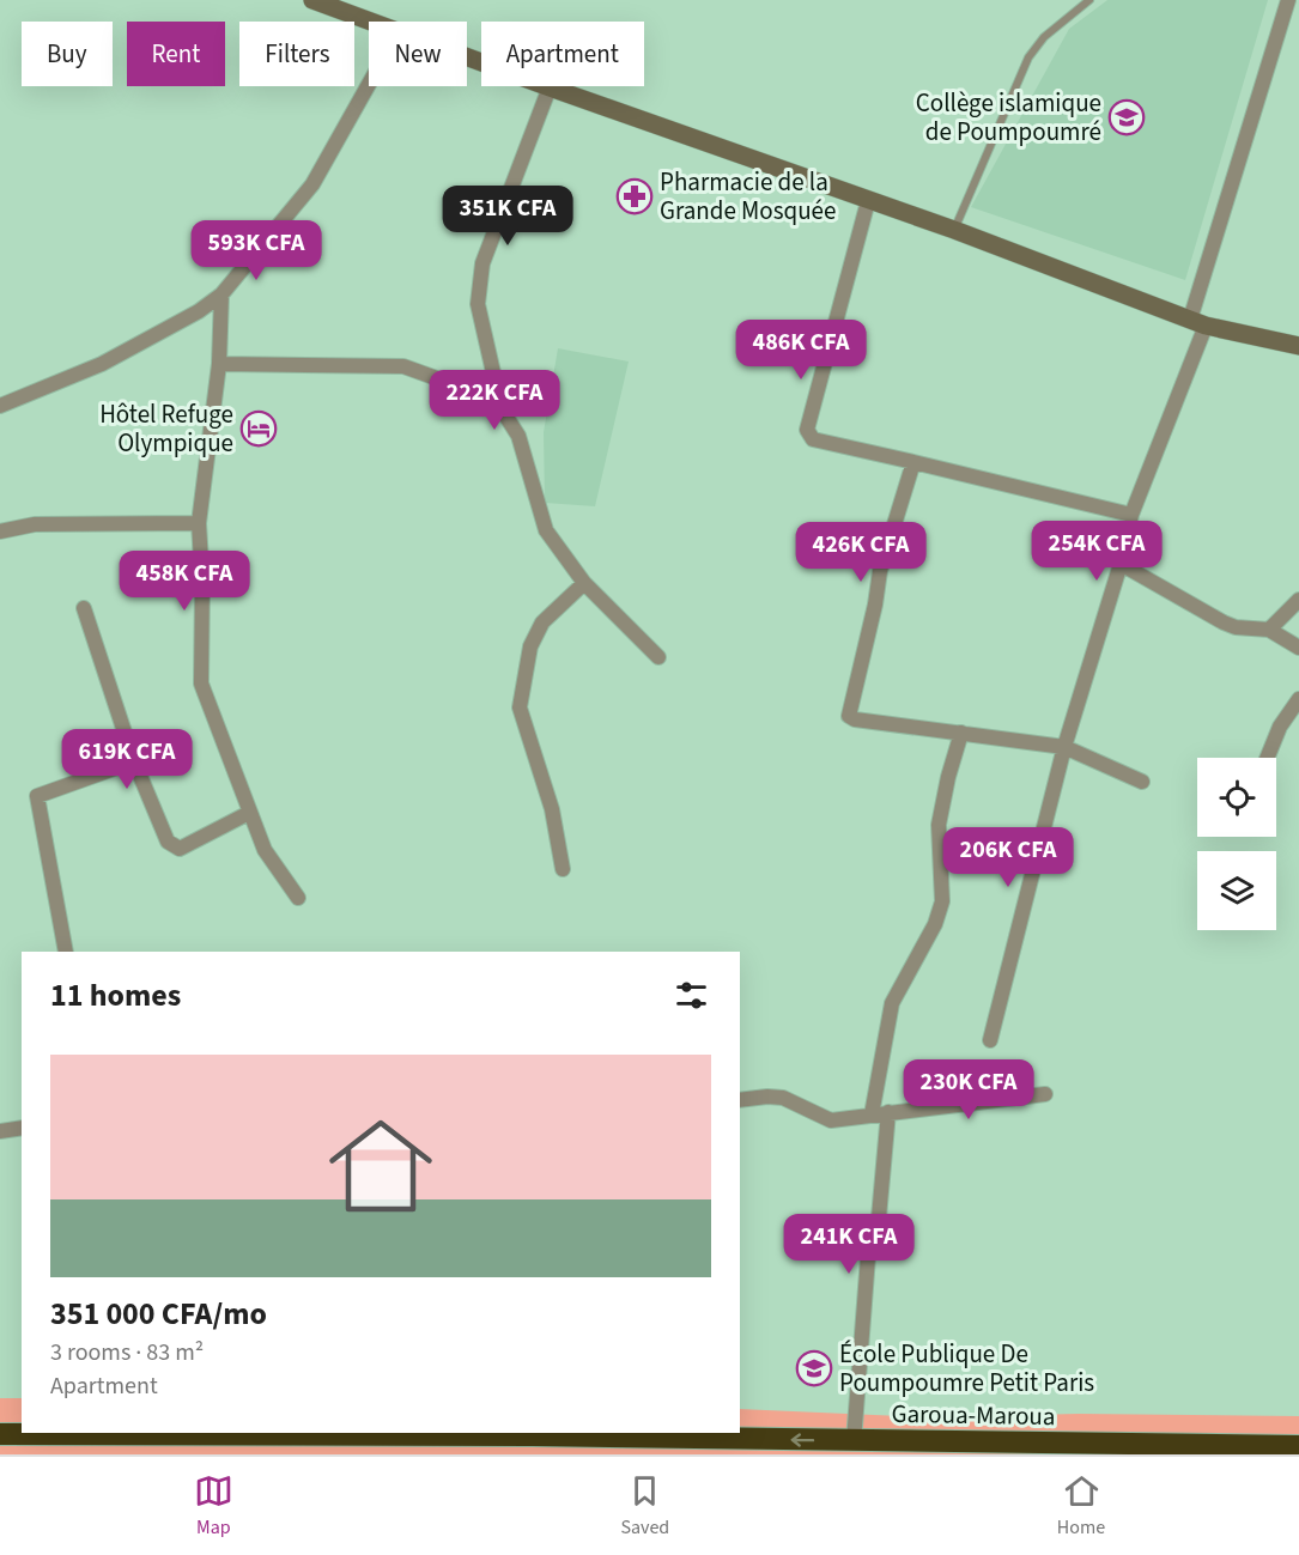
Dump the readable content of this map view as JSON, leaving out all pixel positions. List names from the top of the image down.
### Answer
{
  "streets": {
    "highway": ["Garoua-Maroua"]
  },
  "one_way": ["Garoua-Maroua"],
  "places": {
    "school or university": ["Collège islamique de Poumpoumré", "École Publique De Poumpoumre Petit Paris"],
    "pharmacy": ["Pharmacie de la Grande Mosquée"],
    "hotel": ["Hôtel Refuge Olympique"]
  },
  "page": {
    "chip": [
      "Buy",
      "Rent",
      "Filters",
      "New",
      "Apartment"
    ],
    "price": [
      "351K CFA",
      "593K CFA",
      "486K CFA",
      "222K CFA",
      "254K CFA",
      "426K CFA",
      "458K CFA",
      "619K CFA",
      "206K CFA",
      "230K CFA",
      "241K CFA"
    ],
    "heading": "11 homes",
    "list": [
      {
        "name": "351 000 CFA/mo",
        "note": "3 rooms · 83 m² · Apartment"
      }
    ],
    "tabs": ["Map", "Saved", "Home"]
  }
}
